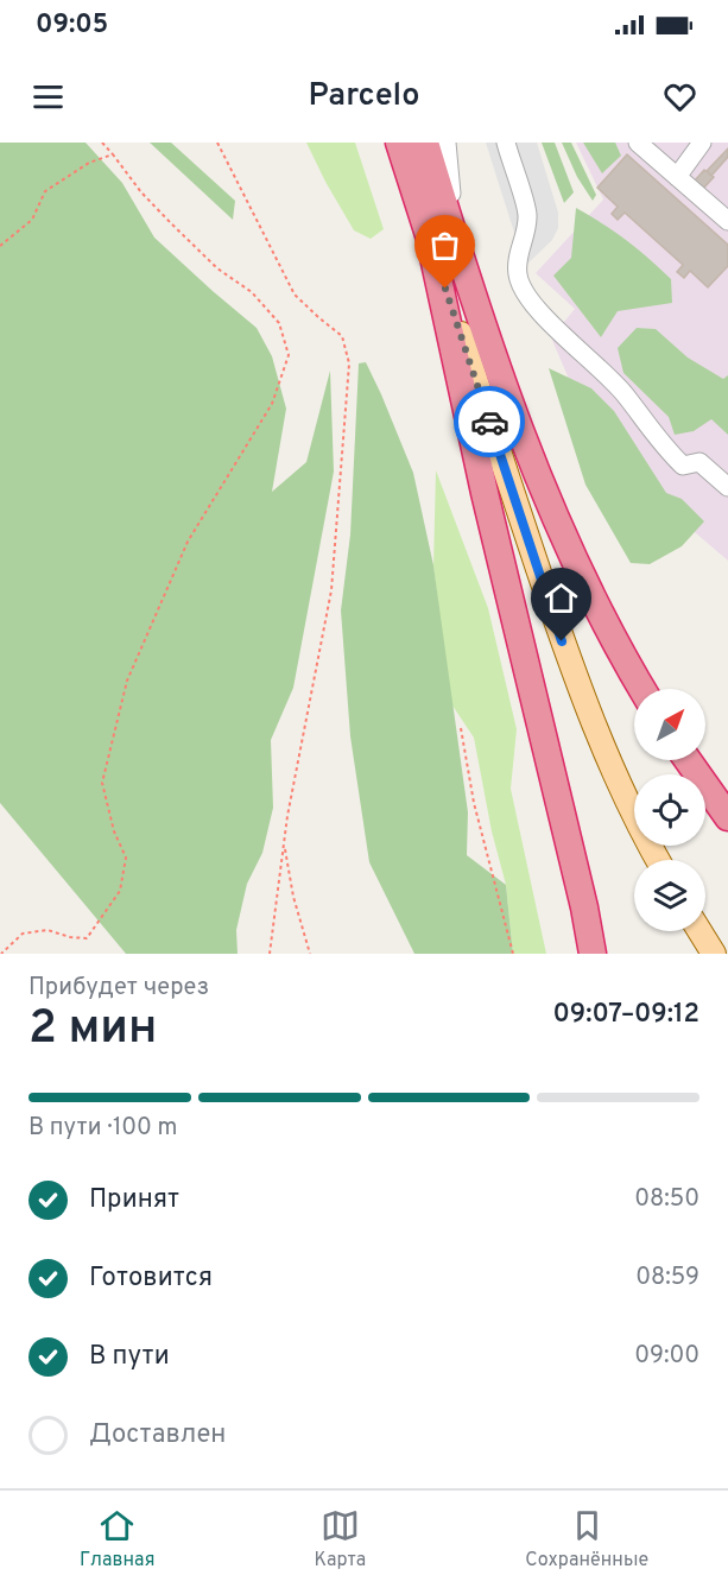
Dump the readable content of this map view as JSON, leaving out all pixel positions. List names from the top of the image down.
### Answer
{
  "north": "top right",
  "page": {
    "status": "09:05",
    "header": "Parcelo",
    "heading": ["2 мин", "Прибудет через", "09:07–09:12"],
    "bar": "В пути · 100 m",
    "list": [
      ["Принят", "08:50"],
      ["Готовится", "08:59"],
      ["В пути", "09:00"],
      "Доставлен"
    ],
    "tabs": ["Главная", "Карта", "Сохранённые"]
  }
}
